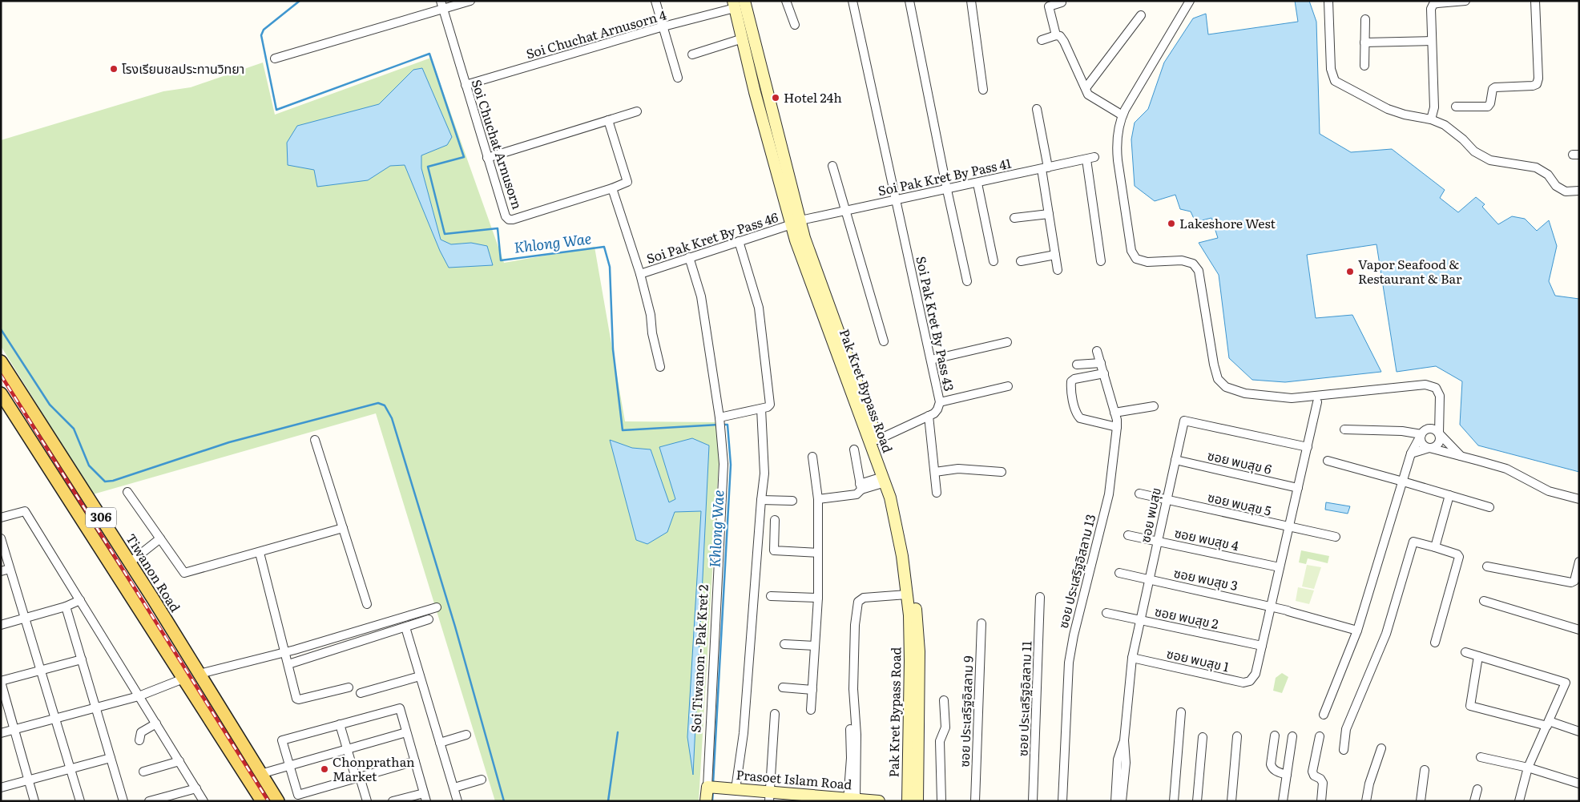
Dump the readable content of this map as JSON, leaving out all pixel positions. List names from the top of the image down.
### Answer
{
  "streets": {
    "main road": [
      "Pak Kret Bypass Road",
      "306",
      "Tiwanon Road",
      "Soi Tiwanon - Pak Kret 2",
      "Prasoet Islam Road"
    ],
    "street": [
      "Soi Chuchat Arnusorn 4",
      "Soi Chuchat Arnusorn",
      "Soi Pak Kret By Pass 41",
      "Soi Pak Kret By Pass 46",
      "Soi Pak Kret By Pass 43",
      "ซอย พบสุข 6",
      "ซอย พบสุข 5",
      "ซอย พบสุข",
      "ซอย พบสุข 4",
      "ซอย ประเสริฐอิสลาม 13",
      "ซอย พบสุข 3",
      "ซอย พบสุข 2",
      "ซอย พบสุข 1",
      "ซอย ประเสริฐอิสลาม 11",
      "ซอย ประเสริฐอิสลาม 9"
    ]
  },
  "crossings": [
    ["Soi Chuchat Arnusorn 4", "Soi Chuchat Arnusorn"],
    ["Soi Chuchat Arnusorn 4", "Pak Kret Bypass Road"],
    ["Soi Pak Kret By Pass 41", "Soi Pak Kret By Pass 46"],
    ["Soi Pak Kret By Pass 41", "Soi Pak Kret By Pass 43"],
    ["Soi Pak Kret By Pass 41", "Pak Kret Bypass Road"],
    ["Soi Pak Kret By Pass 46", "Pak Kret Bypass Road"],
    ["Soi Pak Kret By Pass 46", "Soi Tiwanon - Pak Kret 2"],
    ["Soi Pak Kret By Pass 43", "Pak Kret Bypass Road"],
    ["ซอย พบสุข 6", "ซอย พบสุข"],
    ["ซอย พบสุข 5", "ซอย พบสุข"],
    ["ซอย พบสุข", "ซอย พบสุข 4"],
    ["ซอย พบสุข", "ซอย พบสุข 3"],
    ["ซอย พบสุข", "ซอย พบสุข 2"],
    ["ซอย พบสุข", "ซอย พบสุข 1"],
    ["ซอย พบสุข 2", "ซอย พบสุข 1"],
    ["Soi Tiwanon - Pak Kret 2", "Prasoet Islam Road"]
  ],
  "water": ["Khlong Wae"],
  "places": [
    "โรงเรียนชลประทานวิทยา",
    "Hotel 24h",
    "Lakeshore West",
    "Vapor Seafood & Restaurant & Bar",
    "Chonprathan Market"
  ]
}
